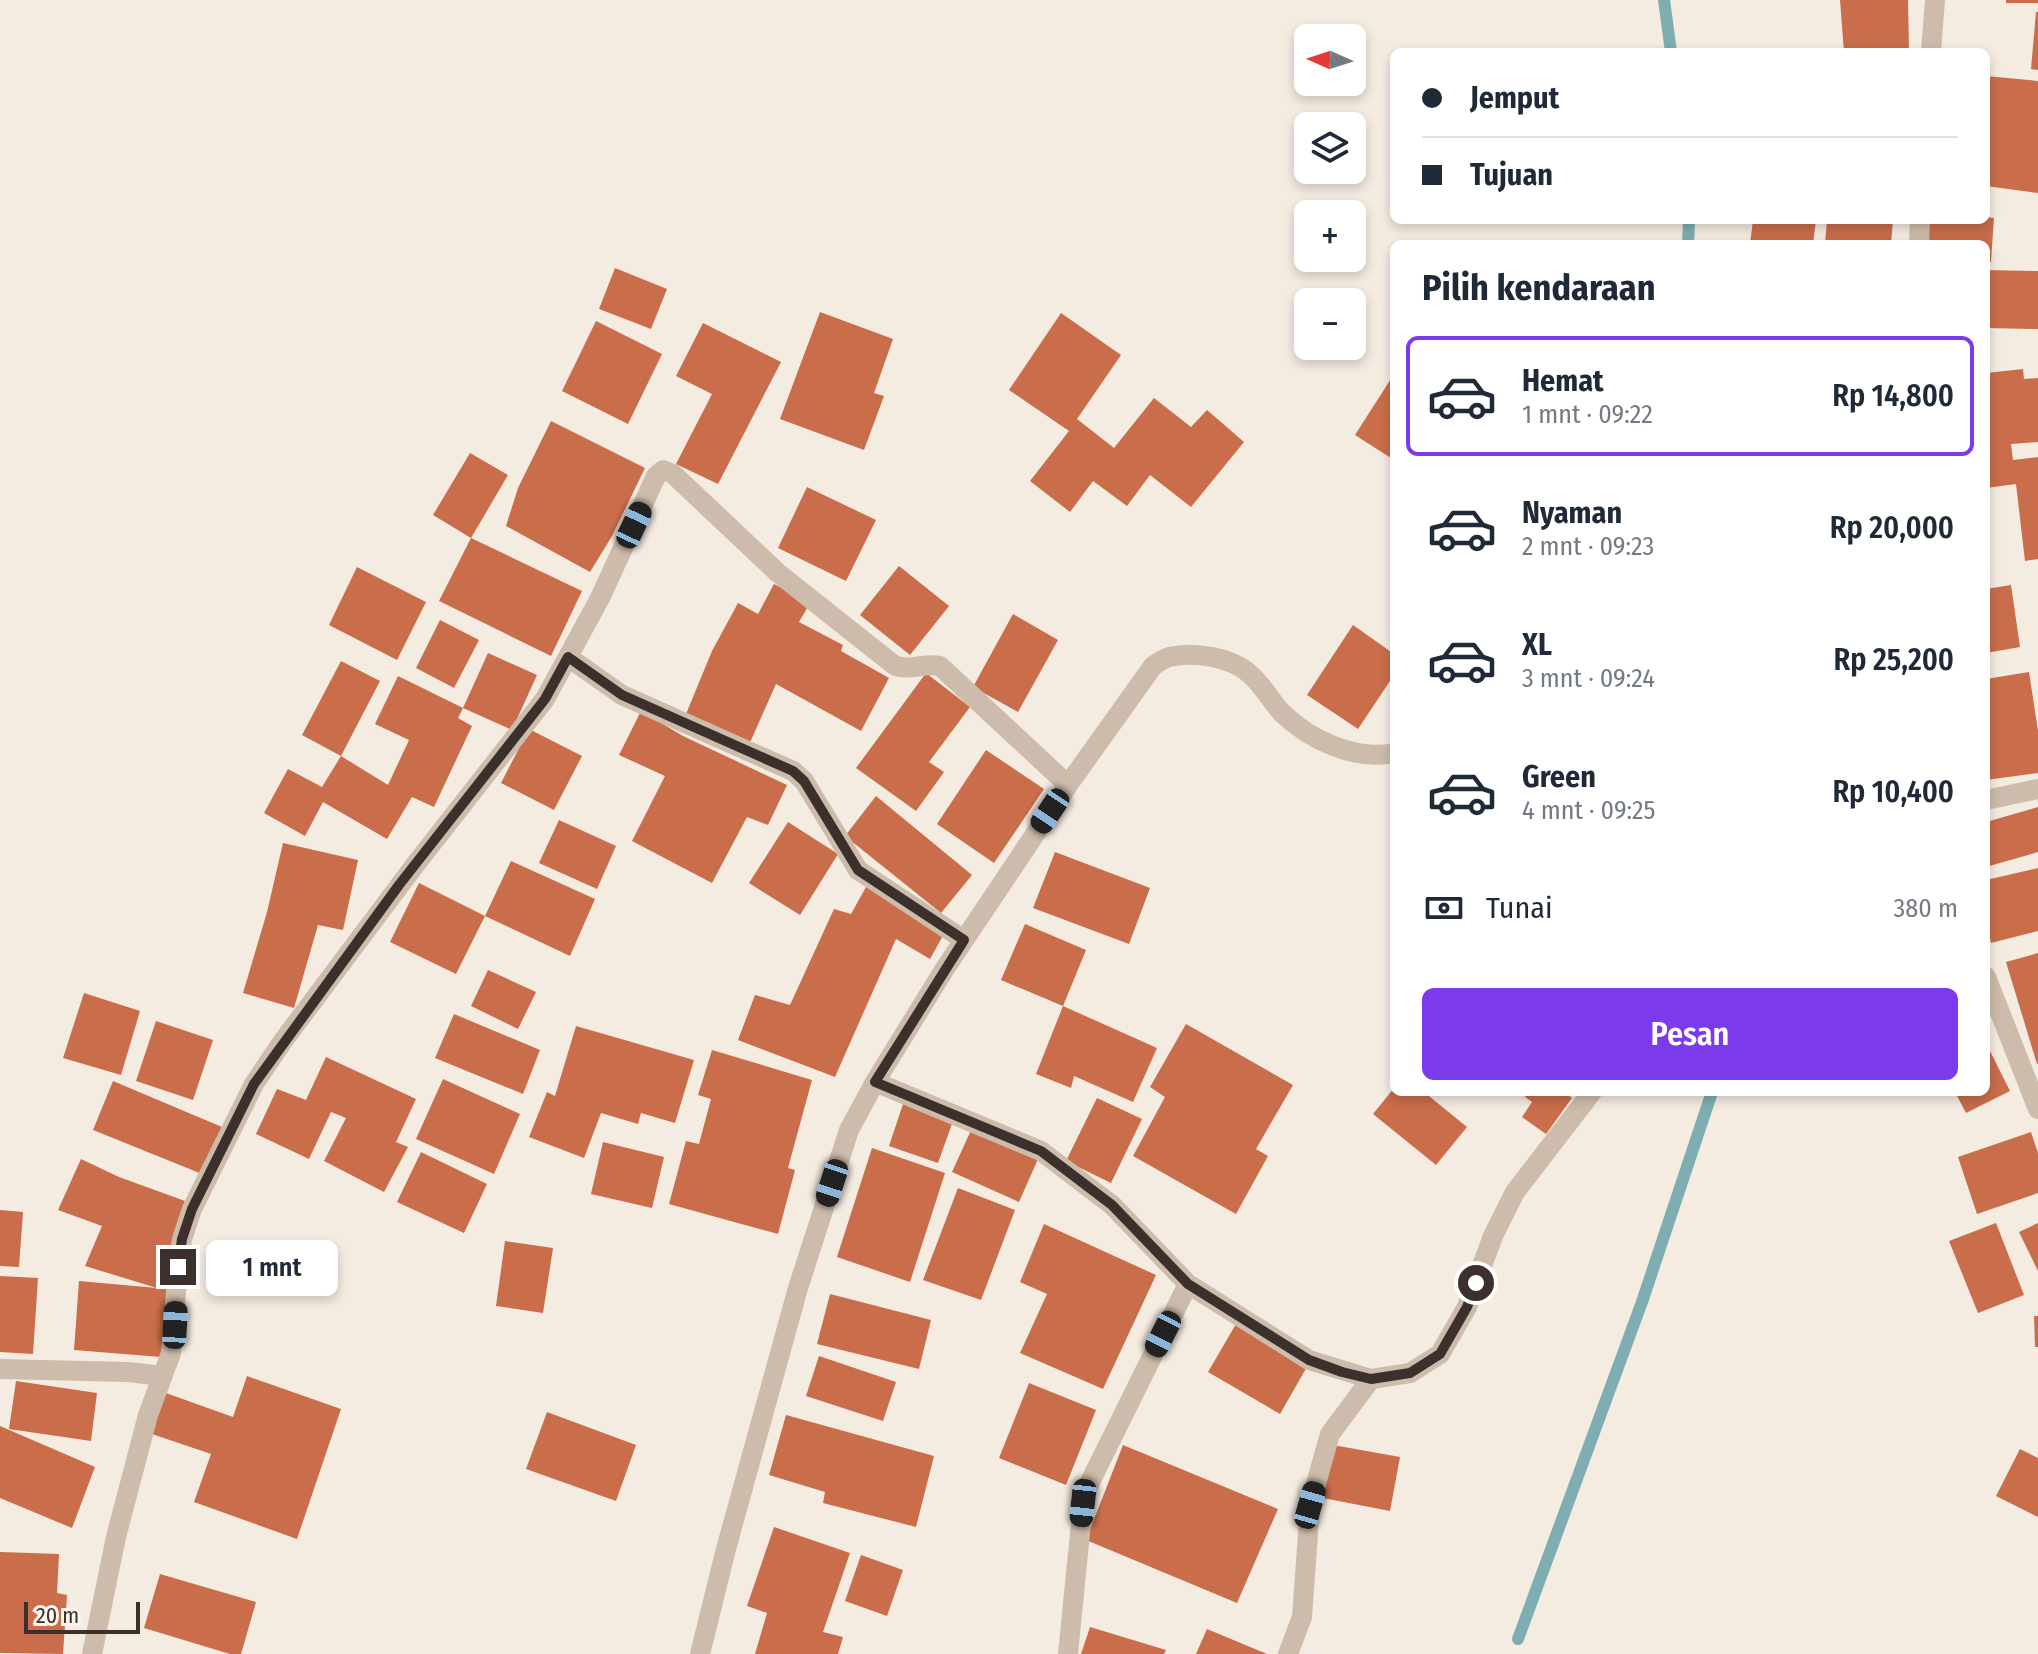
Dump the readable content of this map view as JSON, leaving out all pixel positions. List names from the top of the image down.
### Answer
{
  "scale_bar": "20 m",
  "north": "left",
  "page": {
    "map_buttons": ["+", "−"],
    "banner": ["Jemput", "Tujuan"],
    "heading": "Pilih kendaraan",
    "list": [
      {
        "name": "Hemat",
        "note": "1 mnt · 09:22",
        "value": "Rp 14,800"
      },
      {
        "name": "Nyaman",
        "note": "2 mnt · 09:23",
        "value": "Rp 20,000"
      },
      {
        "name": "XL",
        "note": "3 mnt · 09:24",
        "value": "Rp 25,200"
      },
      {
        "name": "Green",
        "note": "4 mnt · 09:25",
        "value": "Rp 10,400"
      }
    ],
    "pay": ["Tunai", "380 m"],
    "buttons": "Pesan",
    "bubble": "1 mnt",
    "scale": "20 m"
  }
}
